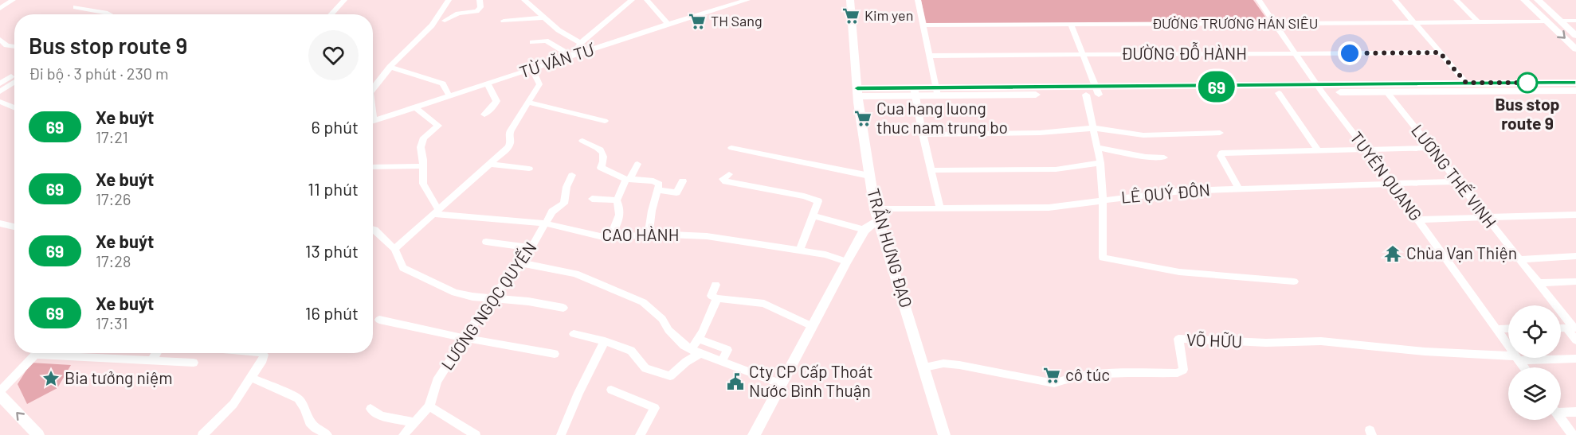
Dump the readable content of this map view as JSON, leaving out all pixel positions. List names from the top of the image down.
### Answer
{
  "streets": {
    "main road": ["TRẦN HƯNG ĐẠO"],
    "street": [
      "ĐƯỜNG TRƯƠNG HÁN SIÊU",
      "ĐƯỜNG ĐỖ HÀNH",
      "TỪ VĂN TƯ",
      "TUYÊN QUANG",
      "LƯƠNG THẾ VINH",
      "LÊ QUÝ ĐÔN",
      "CAO HÀNH",
      "LƯƠNG NGỌC QUYẾN",
      "VÕ HỮU"
    ]
  },
  "crossings": [
    ["ĐƯỜNG TRƯƠNG HÁN SIÊU", "TUYÊN QUANG"],
    ["ĐƯỜNG ĐỖ HÀNH", "TUYÊN QUANG"],
    ["TUYÊN QUANG", "LÊ QUÝ ĐÔN"],
    ["LƯƠNG THẾ VINH", "LÊ QUÝ ĐÔN"],
    ["LÊ QUÝ ĐÔN", "TRẦN HƯNG ĐẠO"],
    ["CAO HÀNH", "LƯƠNG NGỌC QUYẾN"],
    ["TRẦN HƯNG ĐẠO", "VÕ HỮU"]
  ],
  "places": {
    "supermarket": [
      "Kim yen",
      "TH Sang",
      "Cua hang luong thuc nam trung bo",
      "cô túc"
    ],
    "other": ["Bus stop route 9"],
    "temple": ["Chùa Vạn Thiện"],
    "place": ["Bia tưởng niệm"],
    "public building": ["Cty CP Cấp Thoát Nước Bình Thuận"]
  },
  "lines": ["bus line 69"],
  "page": {
    "on_map": "69",
    "heading": ["Bus stop route 9", "Đi bộ · 3 phút · 230 m"],
    "list": [
      {
        "mark": "69",
        "name": "Xe buýt",
        "note": "17:21",
        "value": "6 phút"
      },
      {
        "mark": "69",
        "name": "Xe buýt",
        "note": "17:26",
        "value": "11 phút"
      },
      {
        "mark": "69",
        "name": "Xe buýt",
        "note": "17:28",
        "value": "13 phút"
      },
      {
        "mark": "69",
        "name": "Xe buýt",
        "note": "17:31",
        "value": "16 phút"
      }
    ]
  }
}
